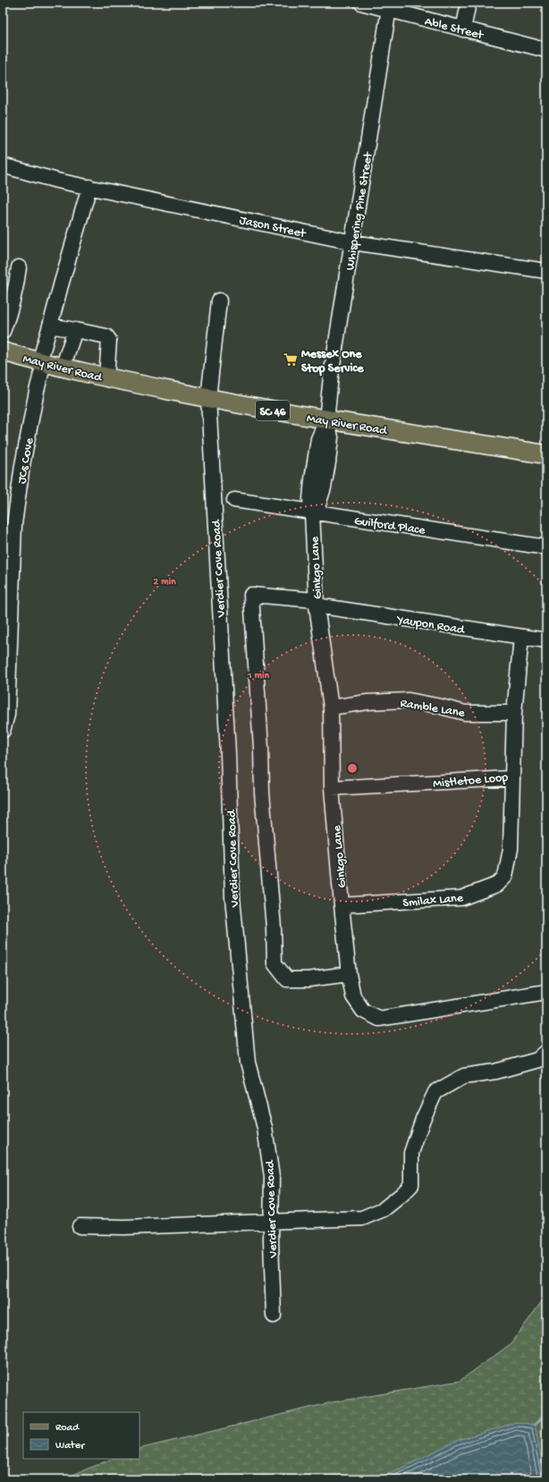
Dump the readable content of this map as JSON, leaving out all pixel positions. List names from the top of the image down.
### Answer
{
  "streets": {
    "main road": ["May River Road", "SC 46"],
    "street": [
      "Able Street",
      "Whispering Pine Street",
      "Jason Street",
      "JCs Cove",
      "Guilford Place",
      "Ginkgo Lane",
      "Verdier Cove Road",
      "Yaupon Road",
      "Ramble Lane",
      "Mistletoe Loop",
      "Smilax Lane"
    ]
  },
  "crossings": [
    ["Able Street", "Whispering Pine Street"],
    ["Whispering Pine Street", "Jason Street"],
    ["Whispering Pine Street", "May River Road"],
    ["Whispering Pine Street", "Ginkgo Lane"],
    ["Jason Street", "JCs Cove"],
    ["May River Road", "JCs Cove"],
    ["May River Road", "Ginkgo Lane"],
    ["May River Road", "Verdier Cove Road"],
    ["Guilford Place", "Ginkgo Lane"],
    ["Ginkgo Lane", "Yaupon Road"],
    ["Ginkgo Lane", "Ramble Lane"],
    ["Ginkgo Lane", "Mistletoe Loop"],
    ["Ginkgo Lane", "Smilax Lane"],
    ["Yaupon Road", "Mistletoe Loop"],
    ["Ramble Lane", "Mistletoe Loop"],
    ["Mistletoe Loop", "Smilax Lane"]
  ],
  "places": {
    "supermarket": ["Messex One Stop Service"]
  },
  "legend": ["Road", "Water"],
  "rings": ["2 min", "1 min"]
}
